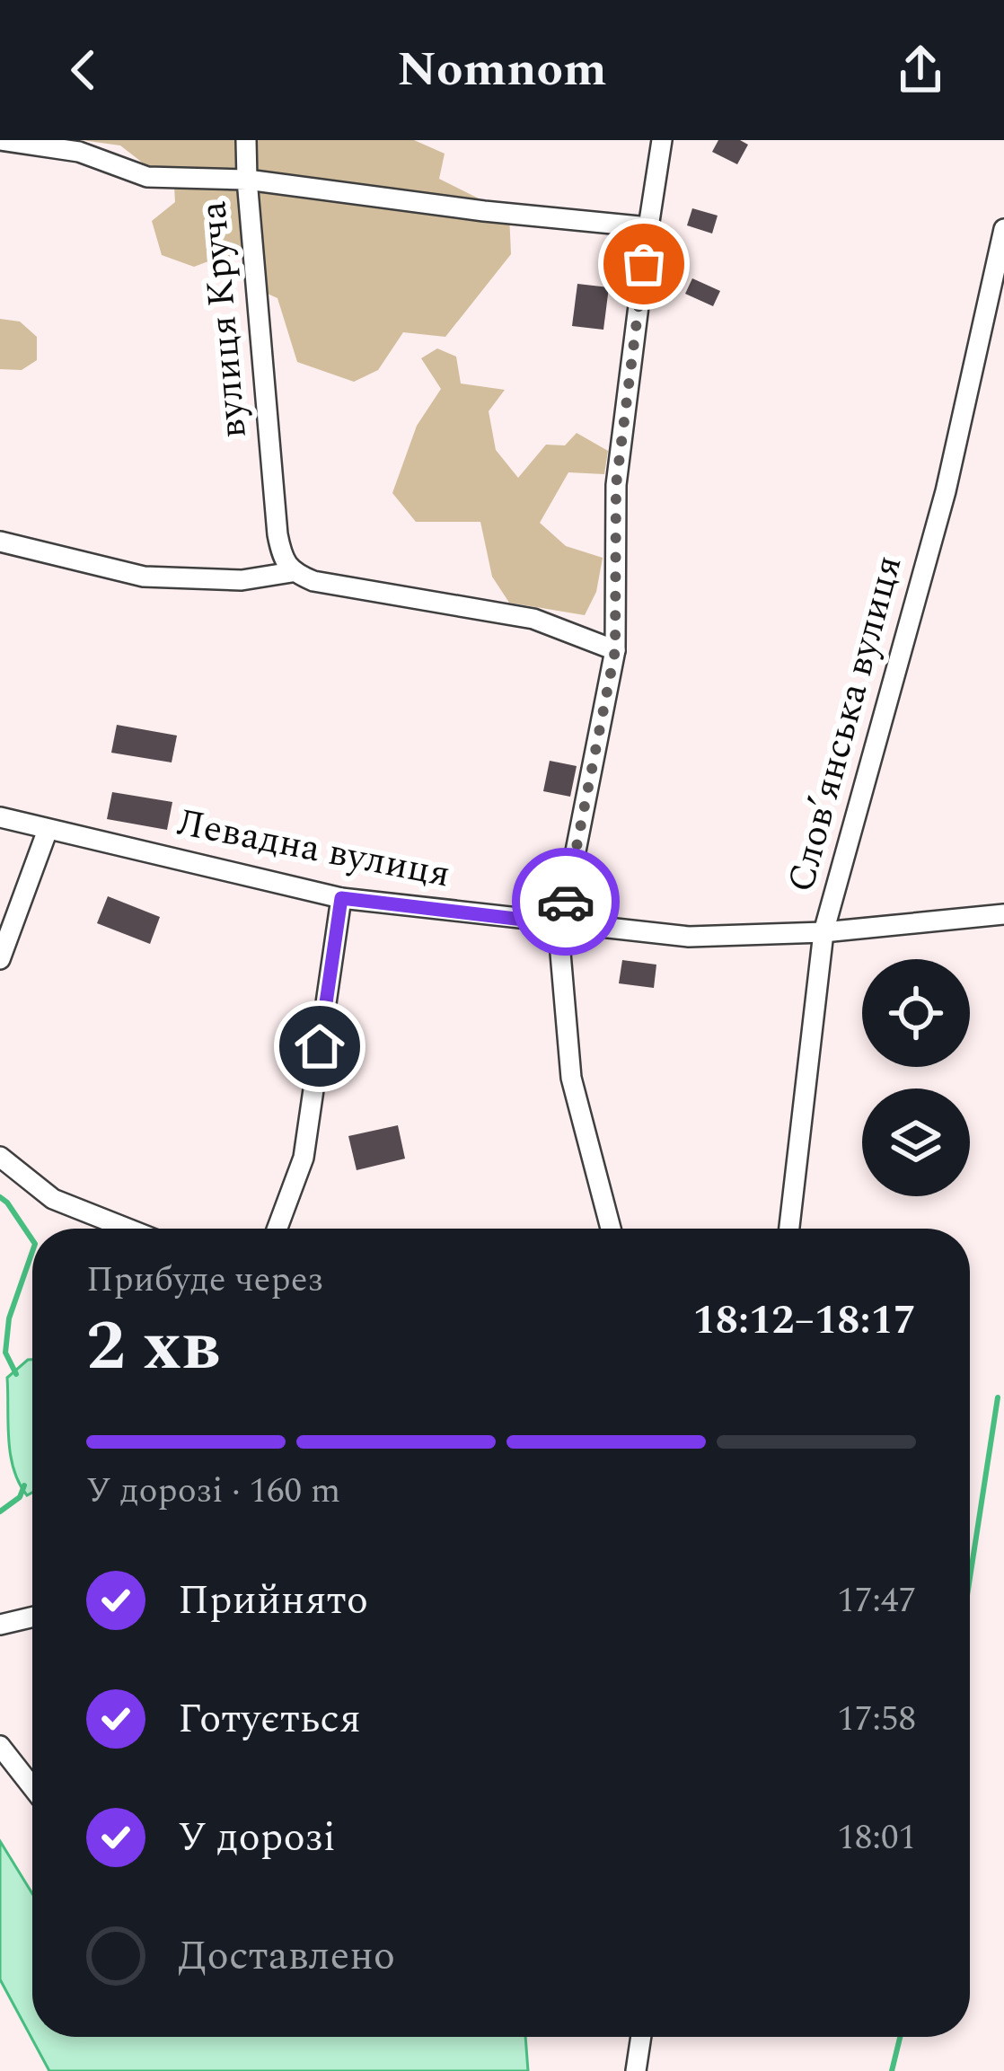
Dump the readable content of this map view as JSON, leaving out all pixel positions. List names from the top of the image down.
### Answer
{
  "streets": {
    "street": ["вулиця Круча", "Словʼянська вулиця", "Левадна вулиця"]
  },
  "crossings": [
    ["Словʼянська вулиця", "Левадна вулиця"]
  ],
  "page": {
    "header": "Nomnom",
    "heading": ["2 хв", "Прибуде через", "18:12–18:17"],
    "bar": "У дорозі · 160 m",
    "list": [
      ["Прийнято", "17:47"],
      ["Готується", "17:58"],
      ["У дорозі", "18:01"],
      "Доставлено"
    ]
  }
}
